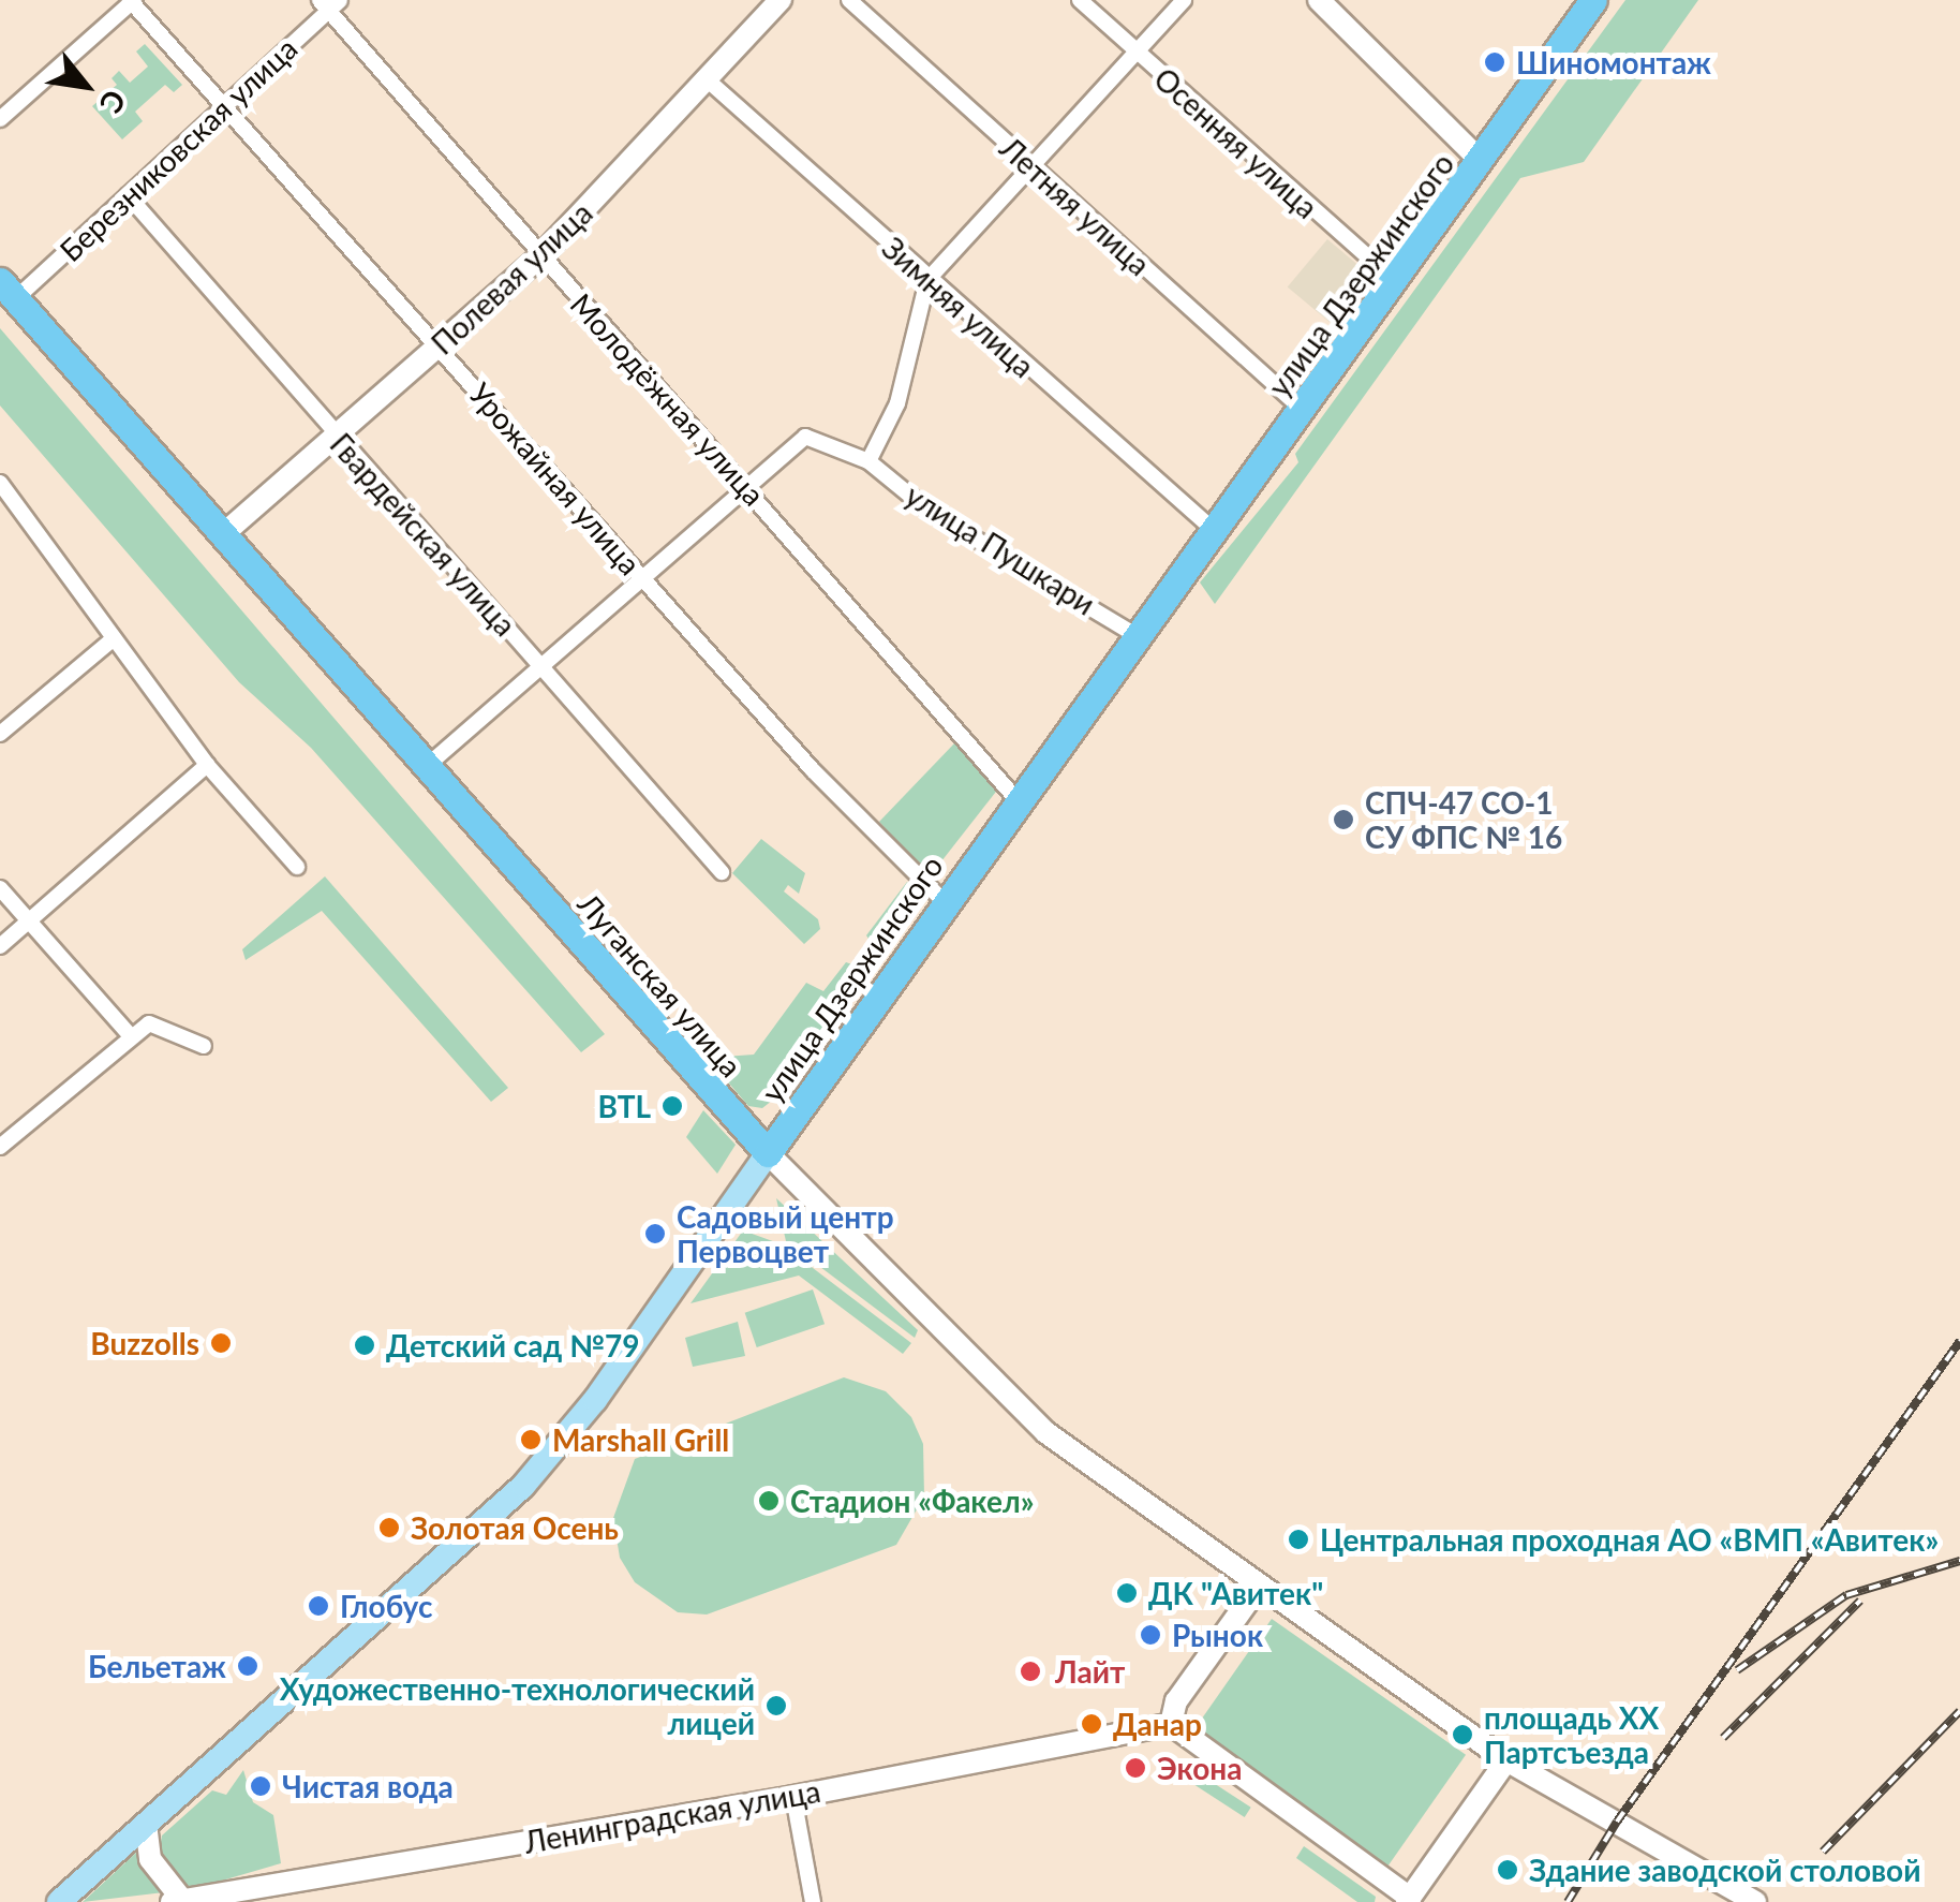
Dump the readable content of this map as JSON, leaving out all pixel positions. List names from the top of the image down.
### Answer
{
  "streets": {
    "highway": ["улица Дзержинского", "Луганская улица"],
    "street": [
      "Осенняя улица",
      "Березниковская улица",
      "Летняя улица",
      "Полевая улица",
      "Зимняя улица",
      "Молодёжная улица",
      "Урожайная улица",
      "Гвардейская улица",
      "улица Пушкари",
      "Ленинградская улица"
    ]
  },
  "crossings": [
    ["Осенняя улица", "улица Дзержинского"],
    ["Березниковская улица", "Молодёжная улица"],
    ["Березниковская улица", "Урожайная улица"],
    ["Березниковская улица", "Гвардейская улица"],
    ["Березниковская улица", "Луганская улица"],
    ["Летняя улица", "улица Дзержинского"],
    ["улица Дзержинского", "Зимняя улица"],
    ["улица Дзержинского", "Молодёжная улица"],
    ["улица Дзержинского", "Урожайная улица"],
    ["улица Дзержинского", "улица Пушкари"],
    ["улица Дзержинского", "Луганская улица"],
    ["Полевая улица", "Зимняя улица"],
    ["Полевая улица", "Молодёжная улица"],
    ["Полевая улица", "Урожайная улица"],
    ["Полевая улица", "Гвардейская улица"],
    ["Полевая улица", "Луганская улица"],
    ["Молодёжная улица", "улица Пушкари"]
  ],
  "places": [
    "Шиномонтаж",
    "СПЧ-47 СО-1 СУ ФПС № 16",
    "BTL",
    "Садовый центр Первоцвет",
    "Buzzolls",
    "Детский сад №79",
    "Marshall Grill",
    "Стадион «Факел»",
    "Золотая Осень",
    "Центральная проходная АО «ВМП «Авитек»",
    "ДК \"Авитек\"",
    "Глобус",
    "Рынок",
    "Бельетаж",
    "Лайт",
    "Художественно-технологический лицей",
    "Данар",
    "площадь XX Партсъезда",
    "Экона",
    "Чистая вода",
    "Здание заводской столовой"
  ],
  "north": "bottom right"
}
